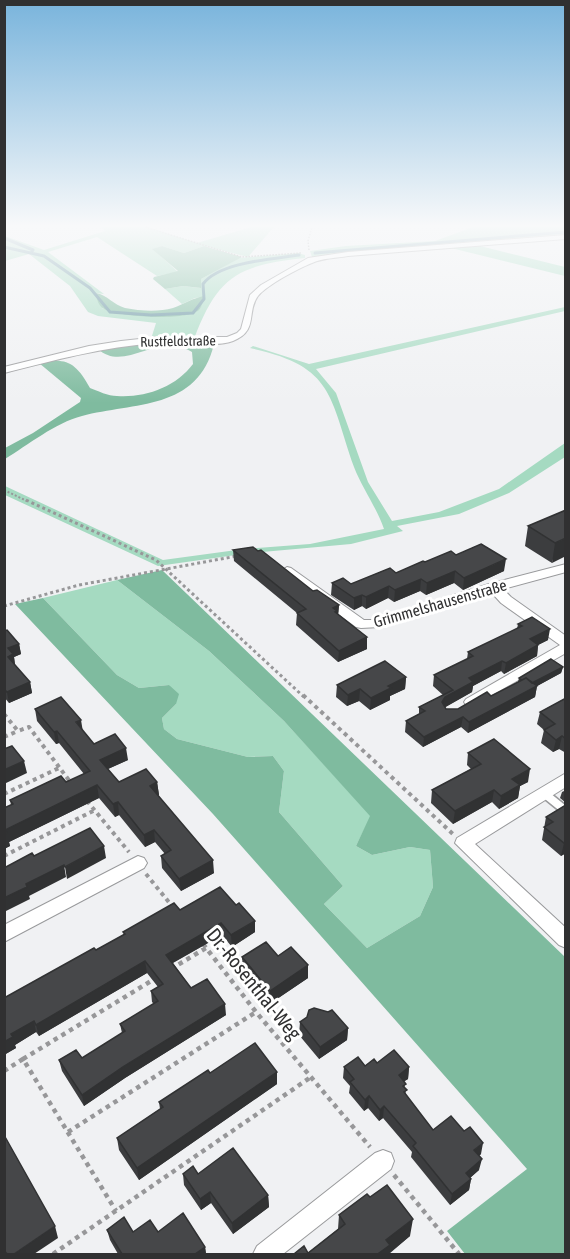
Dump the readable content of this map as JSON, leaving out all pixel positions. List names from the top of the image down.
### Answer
{
  "streets": {
    "street": ["Rustfeldstraße", "Grimmelshausenstraße"],
    "path": ["Dr.-Rosenthal-Weg"]
  }
}
